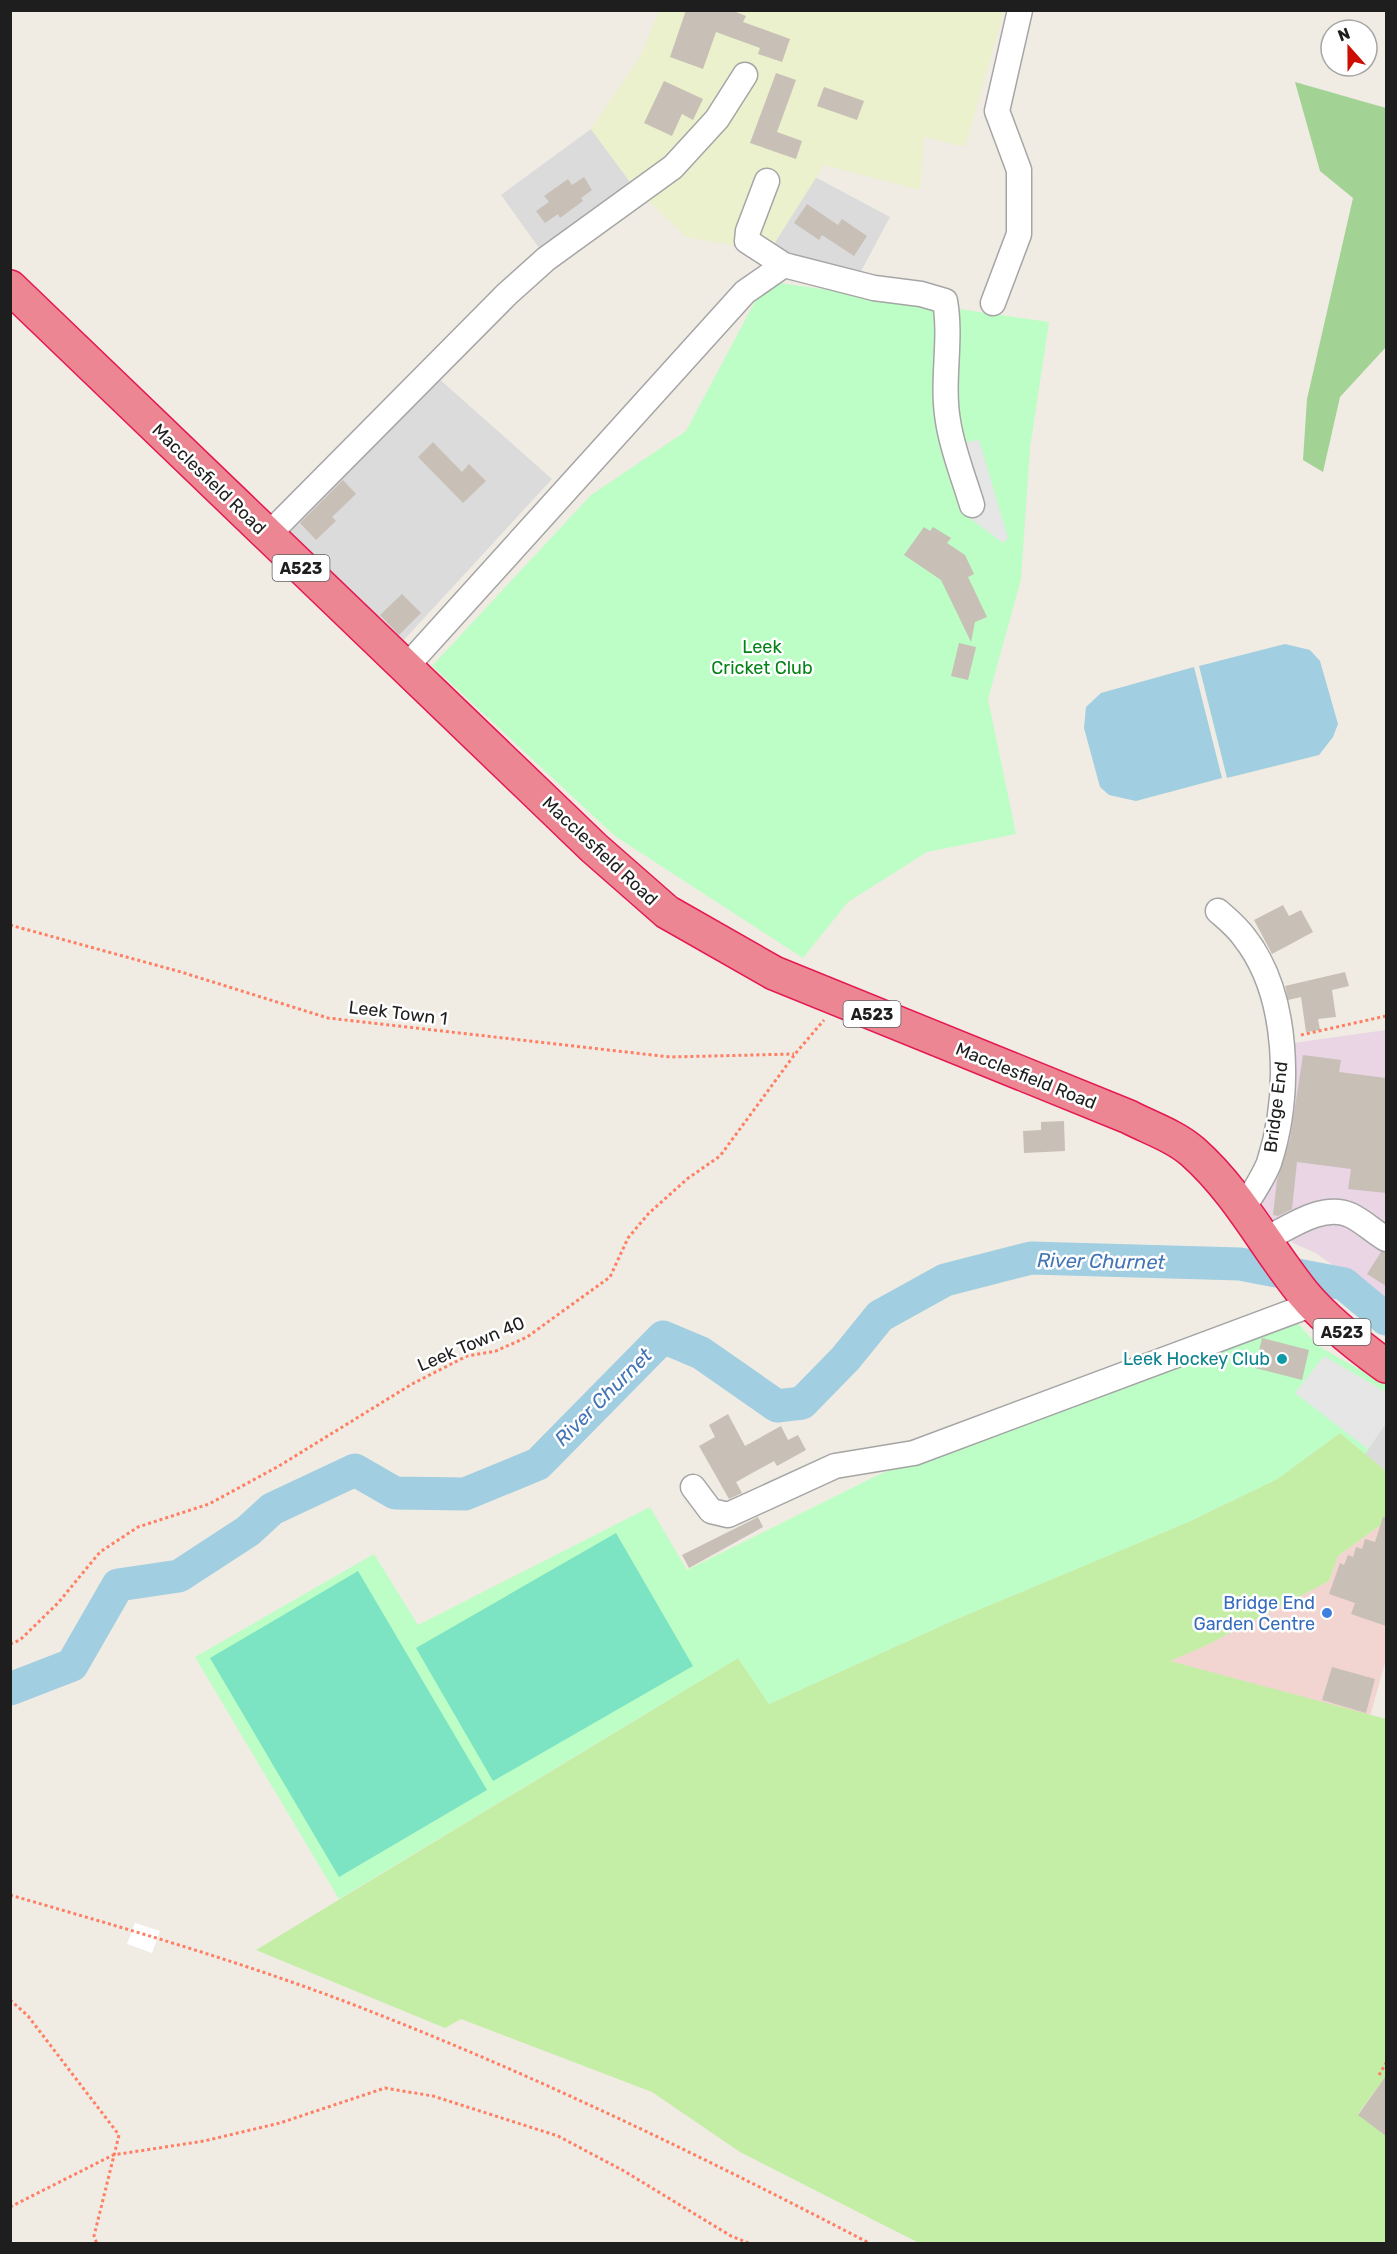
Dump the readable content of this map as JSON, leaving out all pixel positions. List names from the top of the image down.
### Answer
{
  "streets": {
    "highway": ["Macclesfield Road", "A523"],
    "street": ["Bridge End"],
    "path": ["Leek Town 1", "Leek Town 40"]
  },
  "crossings": [
    ["Macclesfield Road", "Bridge End"],
    ["Macclesfield Road", "Leek Town 40"],
    ["Leek Town 1", "Leek Town 40"]
  ],
  "water": ["River Churnet"],
  "parks": ["Leek Cricket Club"],
  "places": ["Leek Hockey Club", "Bridge End Garden Centre"],
  "north": "top"
}
